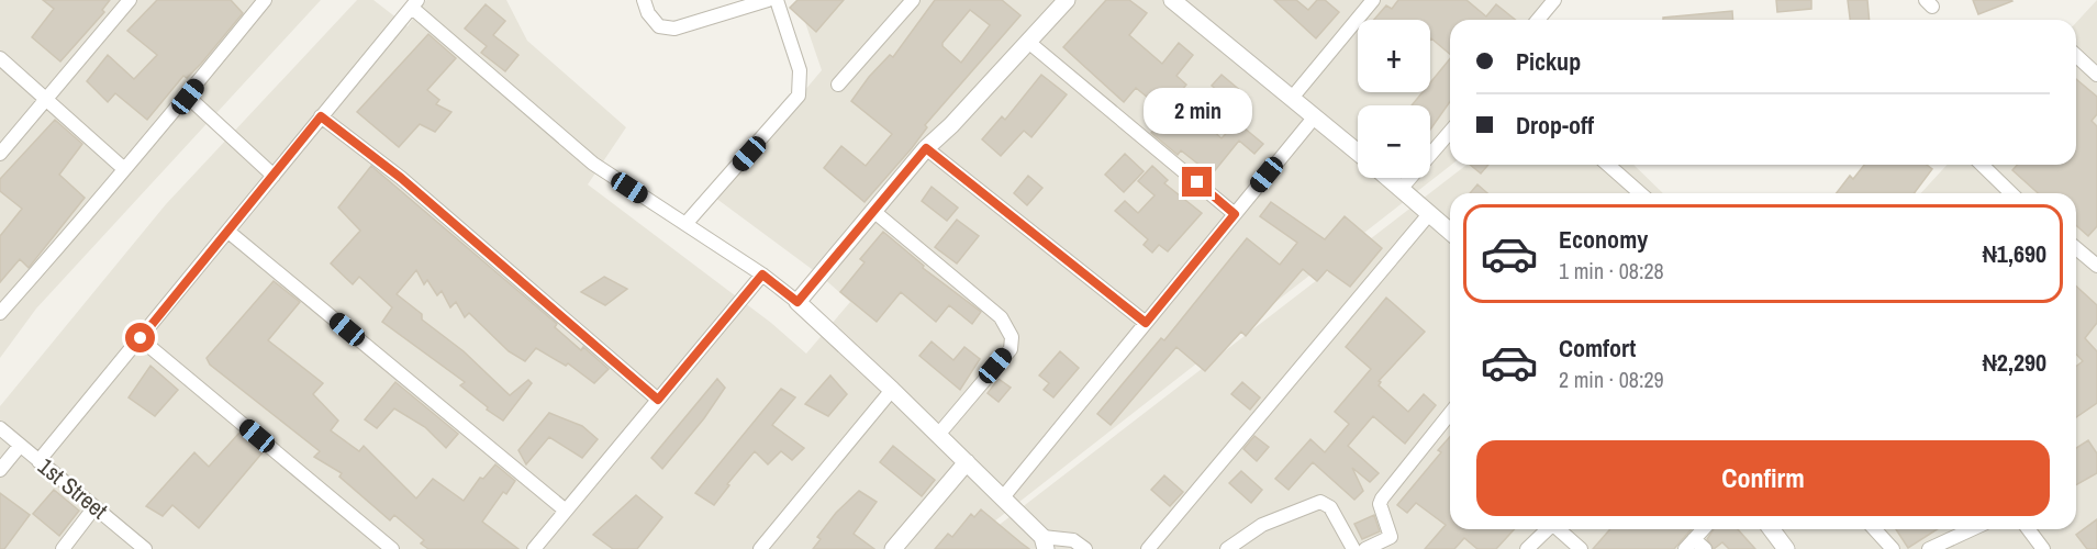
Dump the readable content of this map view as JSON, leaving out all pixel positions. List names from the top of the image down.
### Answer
{
  "streets": {
    "street": ["1st Street"]
  },
  "page": {
    "map_buttons": ["+", "−"],
    "banner": ["Pickup", "Drop-off"],
    "bubble": "2 min",
    "list": [
      {
        "name": "Economy",
        "note": "1 min · 08:28",
        "value": "₦1,690"
      },
      {
        "name": "Comfort",
        "note": "2 min · 08:29",
        "value": "₦2,290"
      }
    ],
    "buttons": "Confirm"
  }
}
